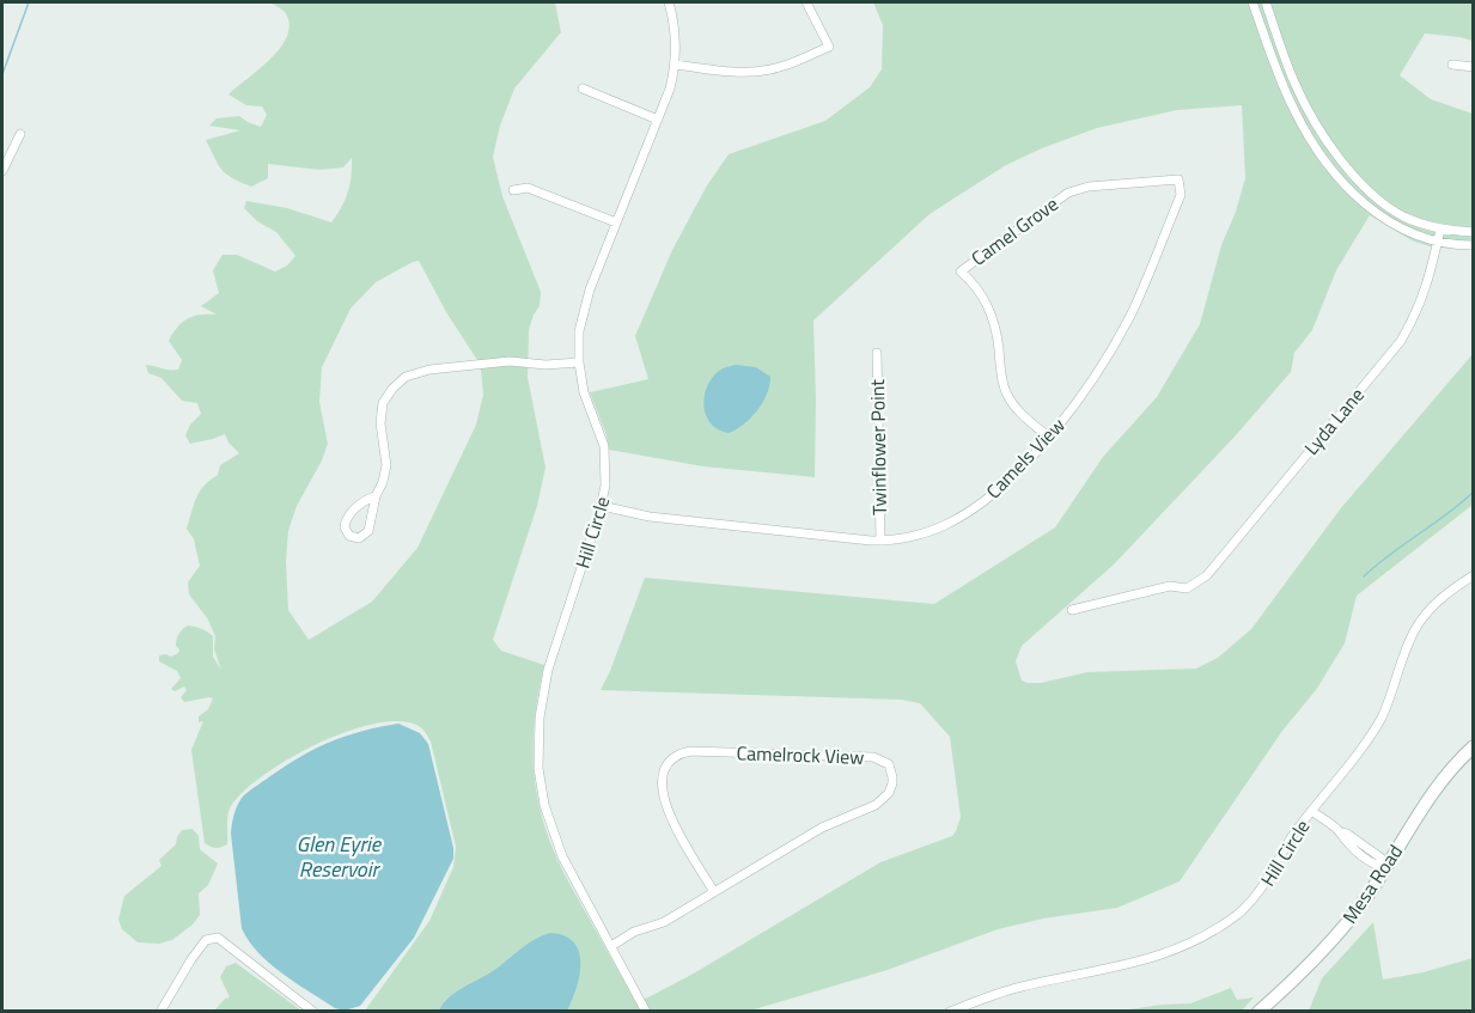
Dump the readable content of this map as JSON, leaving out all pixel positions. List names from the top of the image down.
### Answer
{
  "streets": {
    "main road": ["Mesa Road"],
    "street": [
      "Camel Grove",
      "Lyda Lane",
      "Twinflower Point",
      "Camels View",
      "Hill Circle",
      "Camelrock View"
    ]
  },
  "crossings": [
    ["Camel Grove", "Camels View"],
    ["Twinflower Point", "Camels View"],
    ["Camels View", "Hill Circle"],
    ["Hill Circle", "Camelrock View"]
  ],
  "water": ["Glen Eyrie Reservoir"]
}
